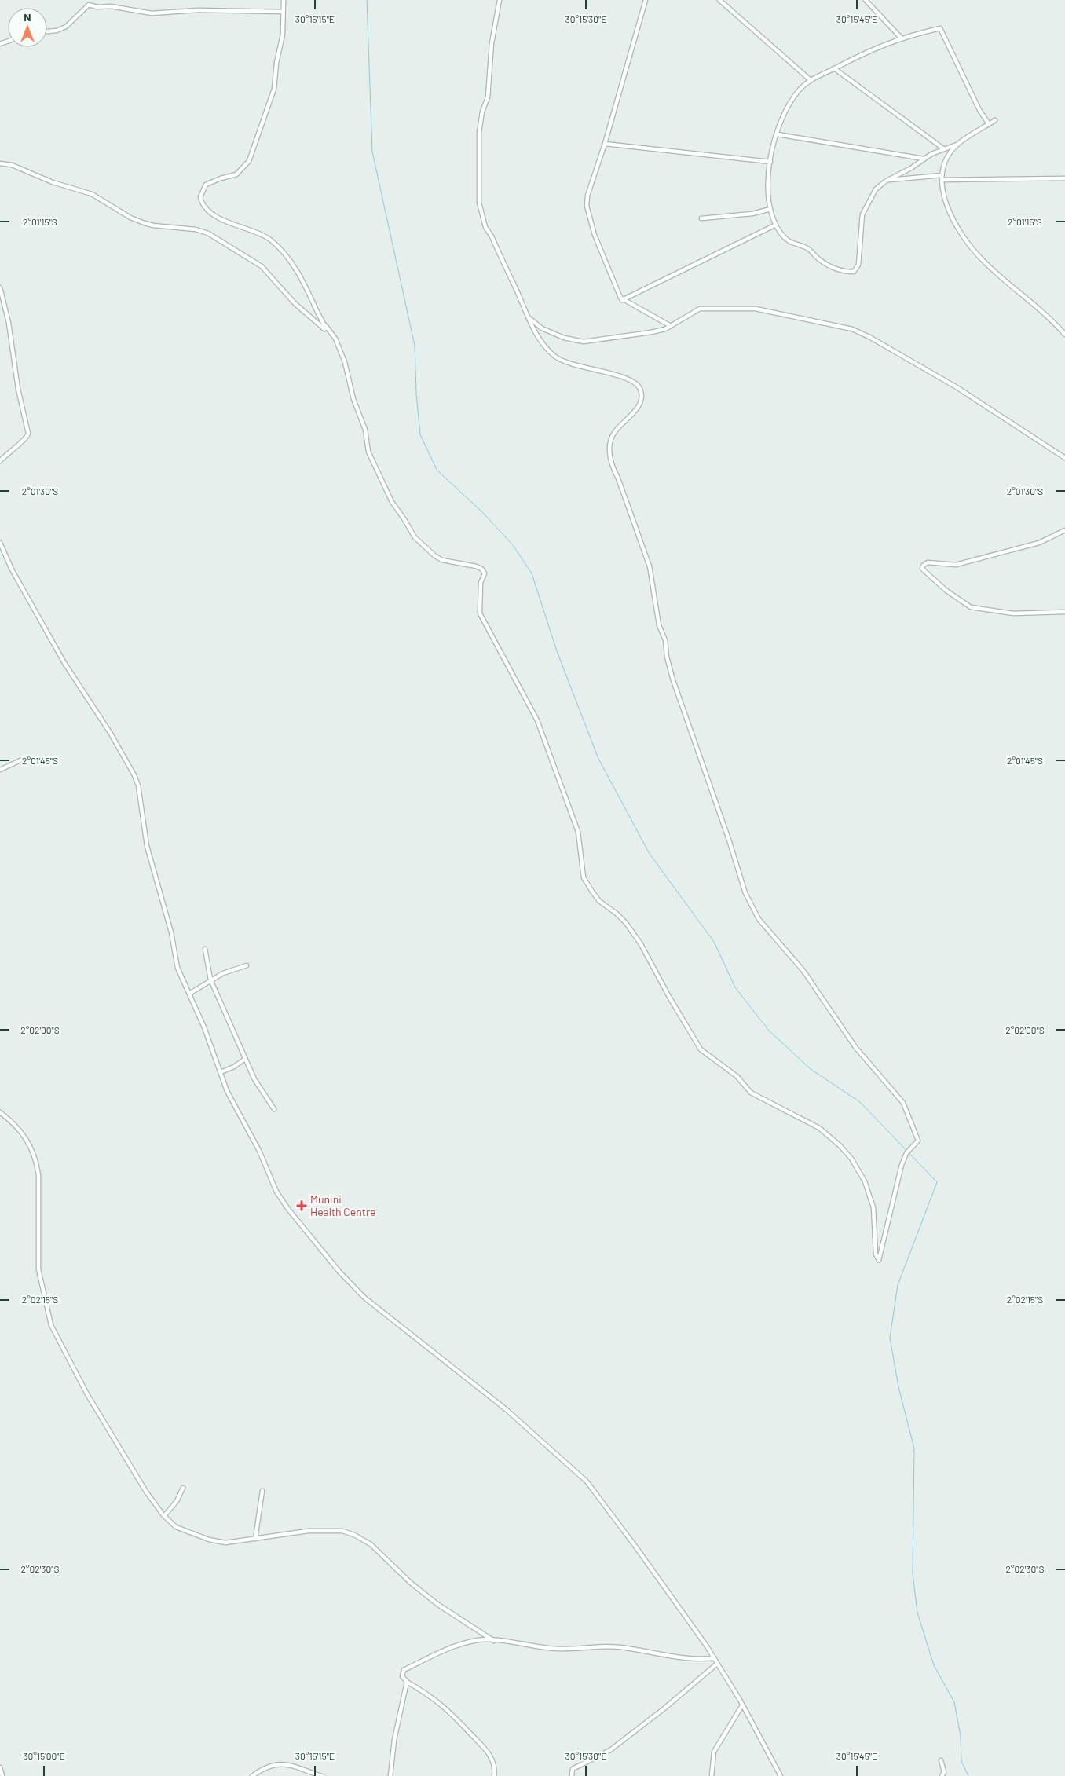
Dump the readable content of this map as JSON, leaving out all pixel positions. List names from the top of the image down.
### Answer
{
  "places": {
    "health": ["Munini Health Centre"]
  },
  "north": "top",
  "coordinates": [
    "30°15'15\"E",
    "30°15'30\"E",
    "30°15'45\"E",
    "2°01'15\"S",
    "2°01'30\"S",
    "2°01'45\"S",
    "2°02'00\"S",
    "2°02'15\"S",
    "2°02'30\"S",
    "30°15'00\"E"
  ]
}
